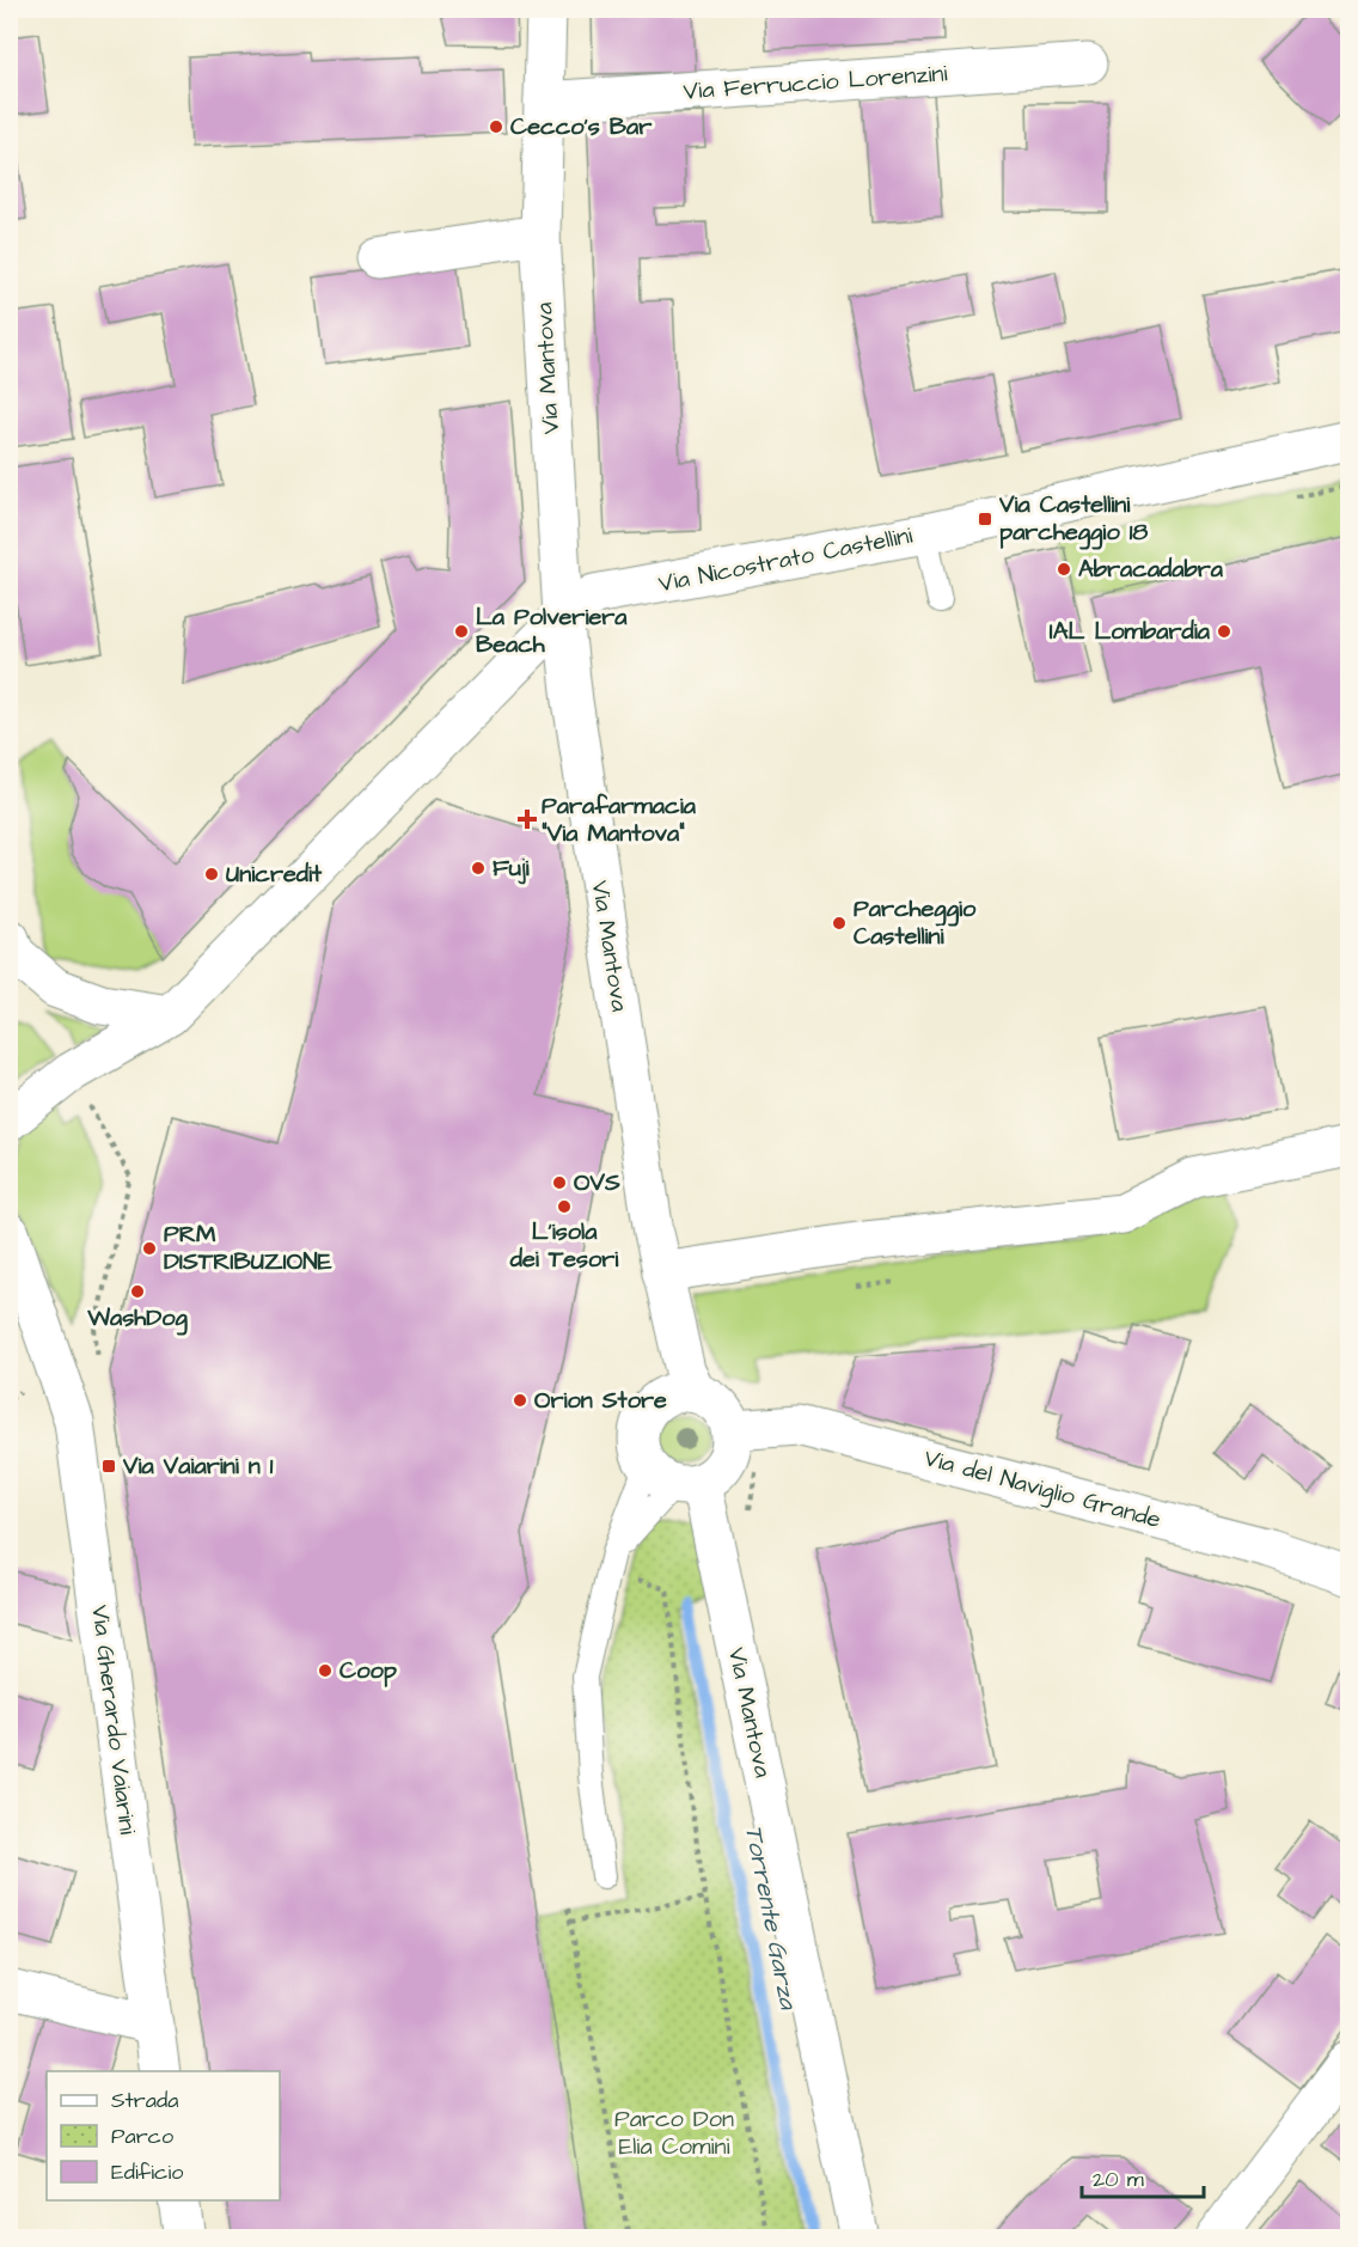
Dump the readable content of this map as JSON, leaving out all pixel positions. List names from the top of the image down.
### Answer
{
  "streets": {
    "street": [
      "Via Ferruccio Lorenzini",
      "Via Mantova",
      "Via Nicostrato Castellini",
      "Via del Naviglio Grande",
      "Via Gherardo Vaiarini"
    ]
  },
  "crossings": [
    ["Via Ferruccio Lorenzini", "Via Mantova"],
    ["Via Mantova", "Via Nicostrato Castellini"],
    ["Via Mantova", "Via del Naviglio Grande"]
  ],
  "water": ["Torrente Garza"],
  "parks": ["Parco Don Elia Comini"],
  "places": {
    "other": [
      "Cecco's Bar",
      "Abracadabra",
      "La Polveriera Beach",
      "IAL Lombardia",
      "Fuji",
      "Unicredit",
      "Parcheggio Castellini",
      "OVS",
      "L'isola dei Tesori",
      "PRM DISTRIBUZIONE",
      "WashDog",
      "Orion Store",
      "Coop"
    ],
    "transit": ["Via Castellini parcheggio 18", "Via Vaiarini n 1"],
    "health": ["Parafarmacia \"Via Mantova\""]
  },
  "legend": ["Strada", "Parco", "Edificio"],
  "scale_bar": "20 m"
}
